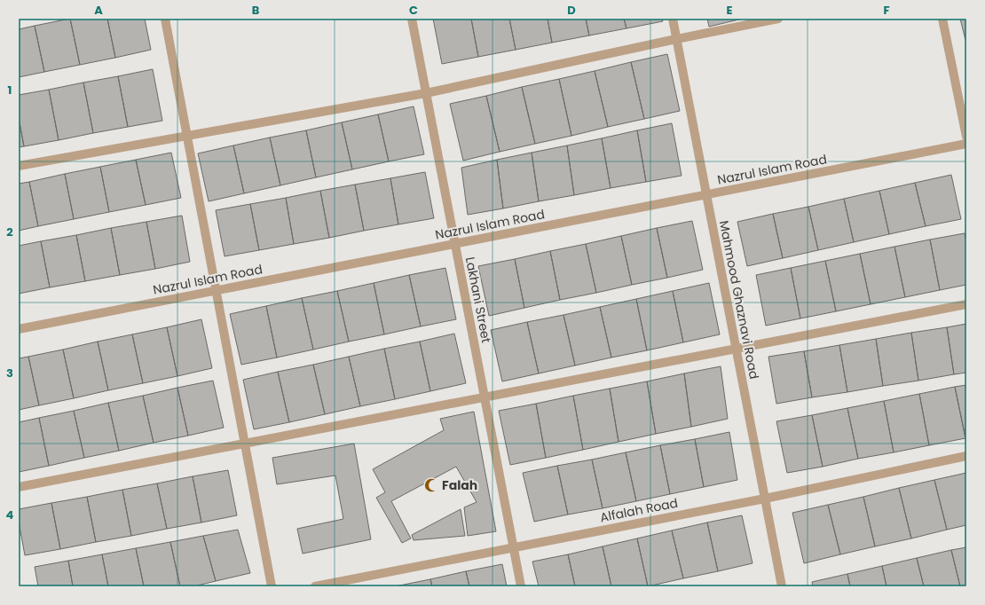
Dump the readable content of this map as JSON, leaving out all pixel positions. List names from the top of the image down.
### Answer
{
  "streets": {
    "street": [
      "Nazrul Islam Road",
      "Lakhani Street",
      "Mahmood Ghaznavi Road",
      "Alfalah Road"
    ]
  },
  "crossings": [
    ["Nazrul Islam Road", "Lakhani Street"],
    ["Nazrul Islam Road", "Mahmood Ghaznavi Road"],
    ["Lakhani Street", "Alfalah Road"],
    ["Mahmood Ghaznavi Road", "Alfalah Road"]
  ],
  "places": {
    "mosque": ["Falah"]
  },
  "grid": {
    "columns": [
      "A",
      "B",
      "C",
      "D",
      "E",
      "F"
    ],
    "rows": [
      "1",
      "2",
      "3",
      "4"
    ]
  }
}
